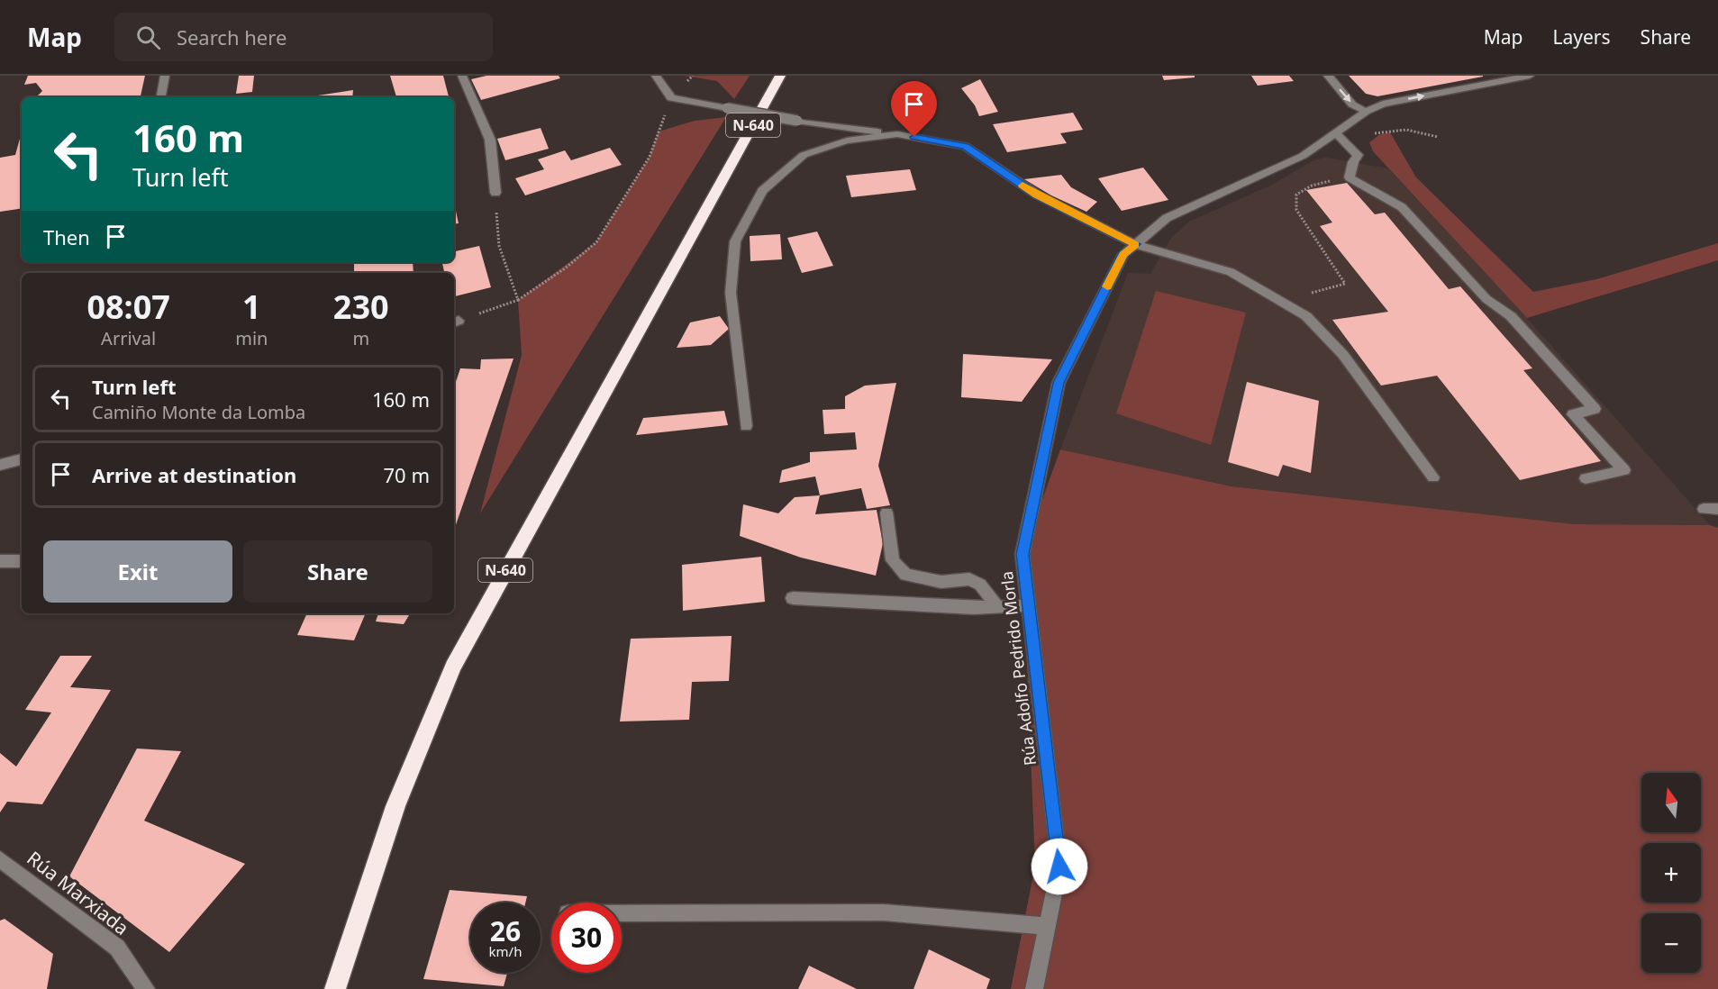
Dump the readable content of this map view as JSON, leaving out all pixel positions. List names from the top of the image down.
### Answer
{
  "streets": {
    "highway": ["N-640"],
    "street": ["Rúa Adolfo Pedrido Morla", "Rúa Marxiada"]
  },
  "north": "top",
  "page": {
    "header": "Map",
    "search": "Search here",
    "nav": ["Map", "Layers", "Share"],
    "turn": ["160 m", "Turn left"],
    "then": "Then",
    "eta": [
      "08:07",
      "Arrival",
      "1",
      "min",
      "230",
      "m"
    ],
    "list": [
      {
        "name": "Turn left",
        "note": "Camiño Monte da Lomba",
        "value": "160 m"
      },
      {
        "name": "Arrive at destination",
        "value": "70 m"
      }
    ],
    "buttons": ["Exit", "Share"],
    "map_buttons": ["+", "−"],
    "speed": "26 km/h",
    "limit": "30"
  }
}
